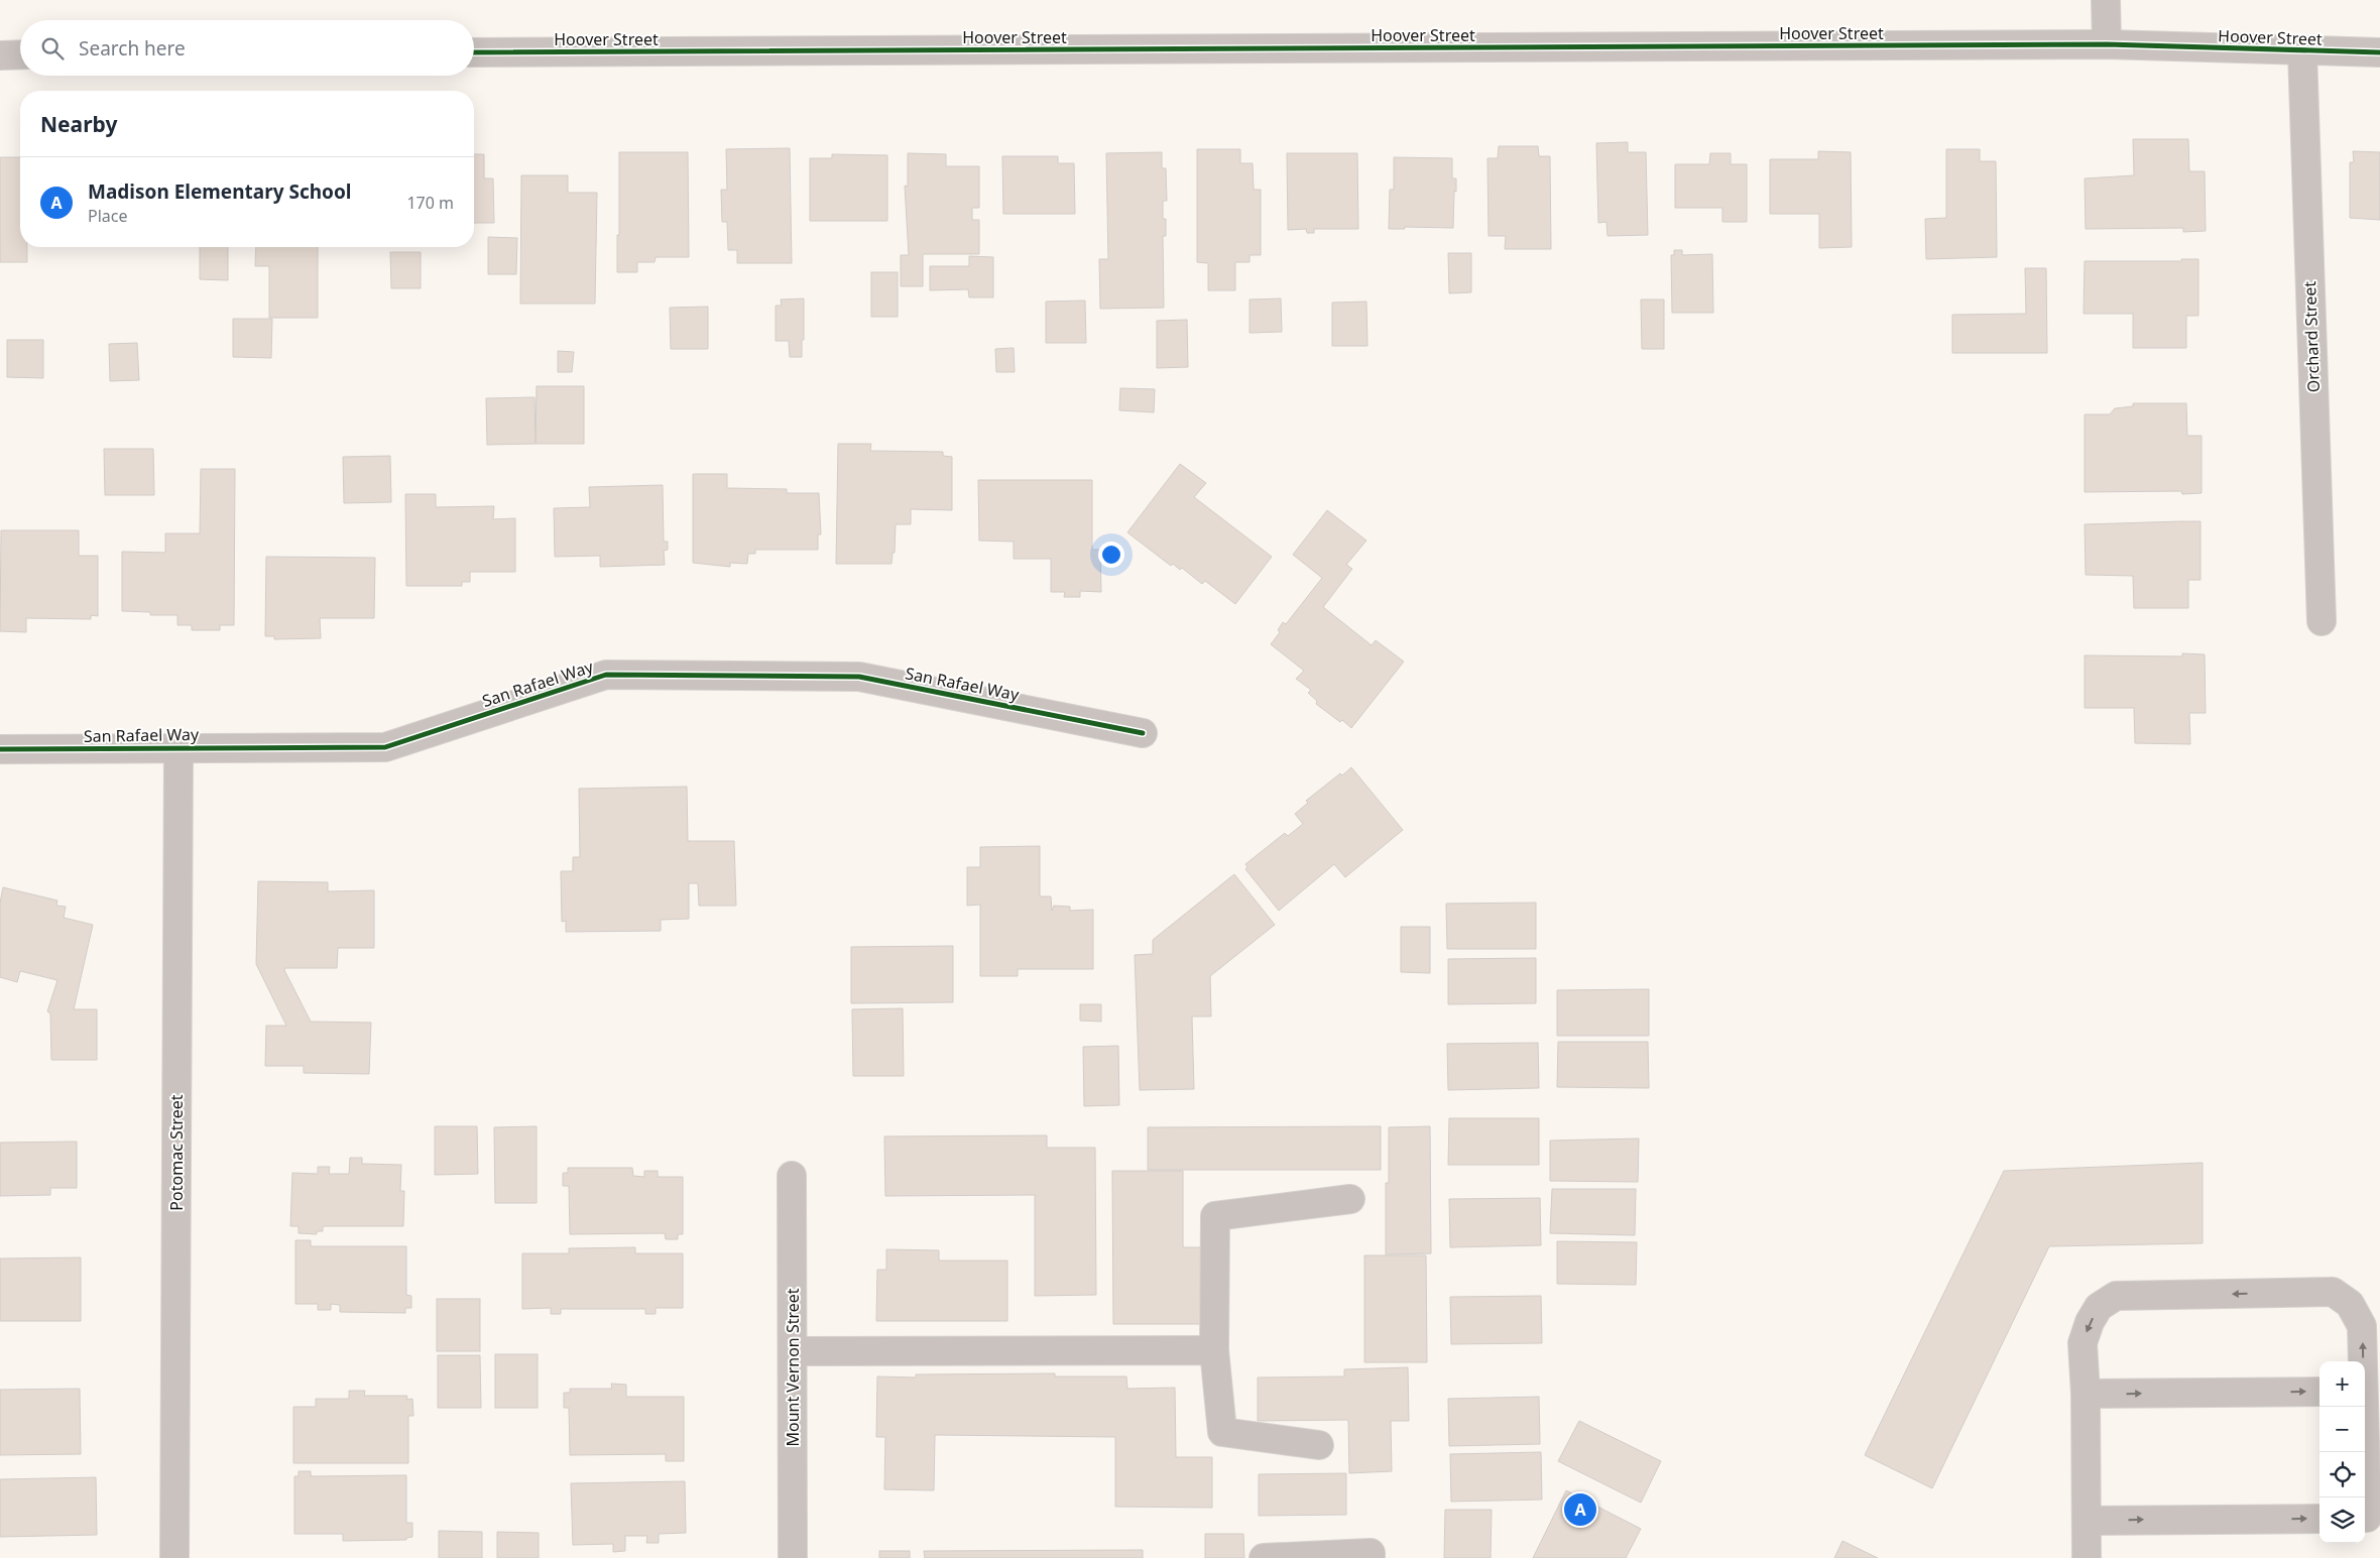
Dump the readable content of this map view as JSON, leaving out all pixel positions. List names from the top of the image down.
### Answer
{
  "streets": {
    "street": [
      "Hoover Street",
      "Orchard Street",
      "San Rafael Way",
      "Potomac Street",
      "Mount Vernon Street"
    ]
  },
  "crossings": [
    ["Hoover Street", "Orchard Street"],
    ["San Rafael Way", "Potomac Street"]
  ],
  "page": {
    "search": "Search here",
    "heading": "Nearby",
    "list": [
      {
        "mark": "A",
        "name": "Madison Elementary School",
        "note": "Place",
        "value": "170 m"
      }
    ],
    "map_buttons": ["+", "−"],
    "pins": "A"
  }
}
